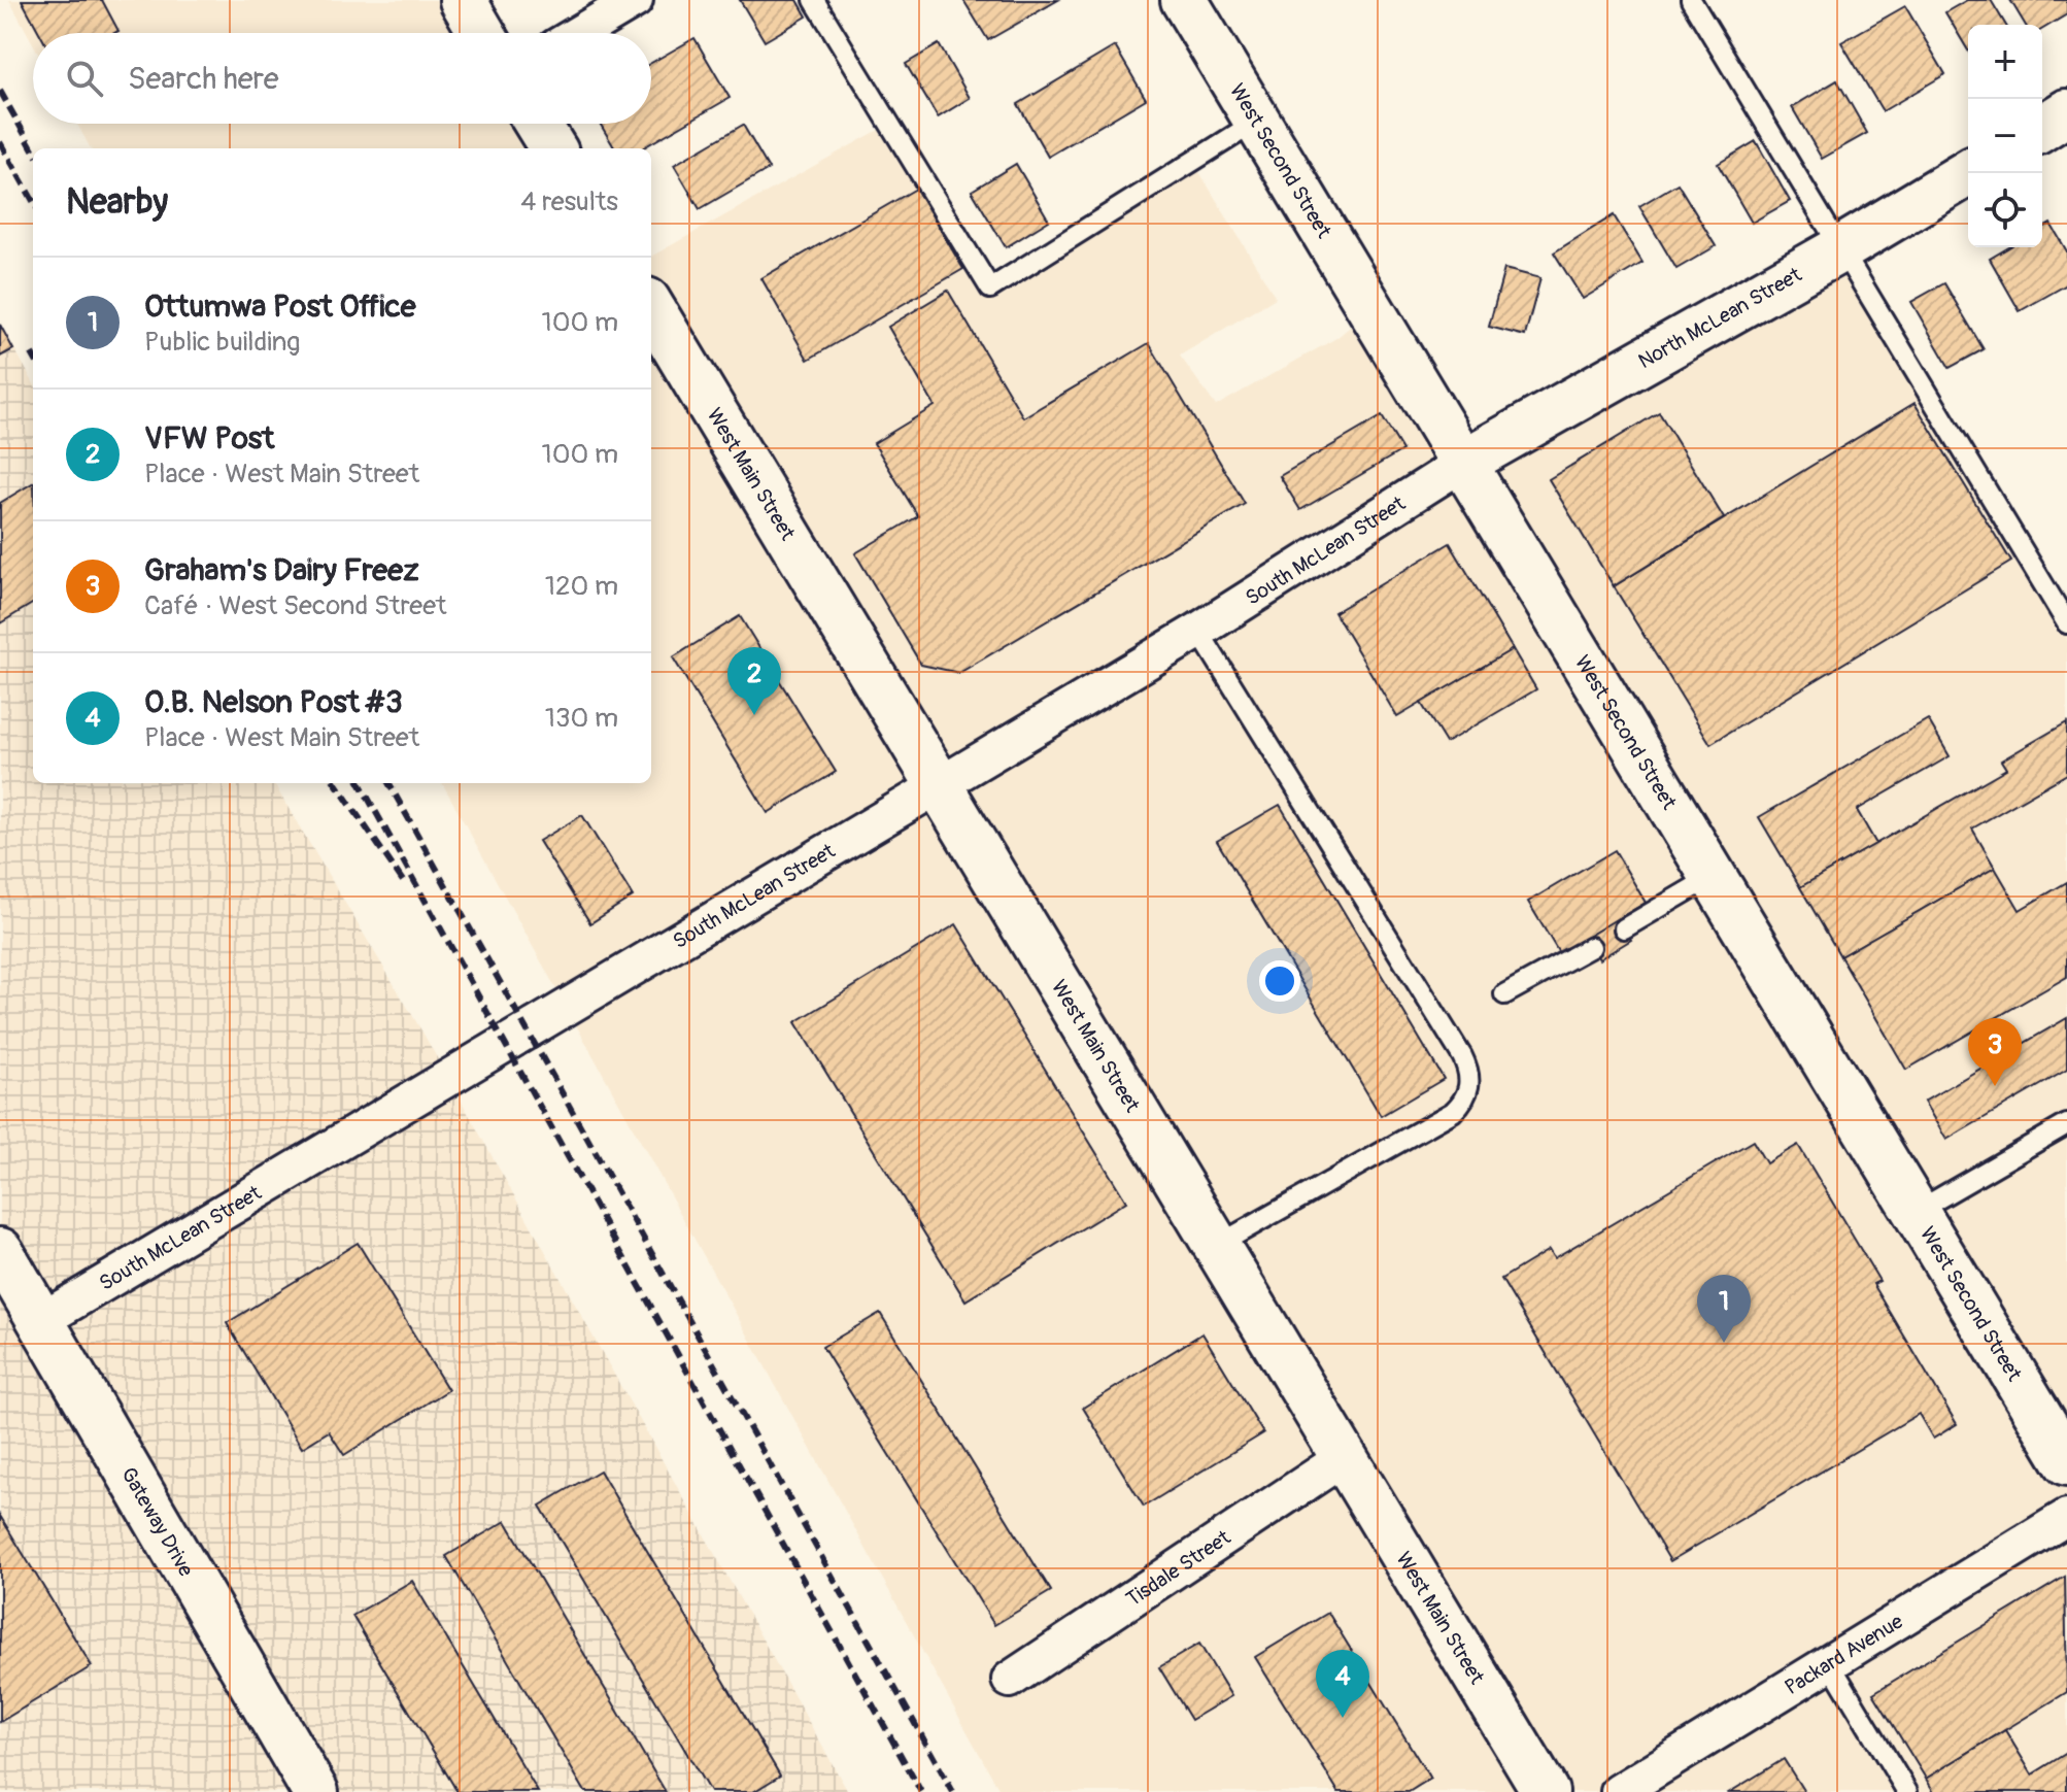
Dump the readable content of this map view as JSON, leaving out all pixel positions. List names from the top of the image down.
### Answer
{
  "streets": {
    "main road": [
      "West Second Street",
      "North McLean Street",
      "West Main Street",
      "Gateway Drive"
    ],
    "street": ["South McLean Street", "Tisdale Street", "Packard Avenue"]
  },
  "crossings": [
    ["West Second Street", "North McLean Street"],
    ["West Second Street", "South McLean Street"],
    ["North McLean Street", "South McLean Street"],
    ["West Main Street", "South McLean Street"],
    ["West Main Street", "Tisdale Street"],
    ["South McLean Street", "Gateway Drive"]
  ],
  "page": {
    "map_buttons": ["+", "−"],
    "search": "Search here",
    "heading": ["Nearby", "4 results"],
    "list": [
      {
        "mark": "1",
        "name": "Ottumwa Post Office",
        "note": "Public building",
        "value": "100 m"
      },
      {
        "mark": "2",
        "name": "VFW Post",
        "note": "Place · West Main Street",
        "value": "100 m"
      },
      {
        "mark": "3",
        "name": "Graham's Dairy Freez",
        "note": "Café · West Second Street",
        "value": "120 m"
      },
      {
        "mark": "4",
        "name": "O.B. Nelson Post #3",
        "note": "Place · West Main Street",
        "value": "130 m"
      }
    ],
    "pins": [
      "2",
      "3",
      "1",
      "4"
    ]
  }
}
